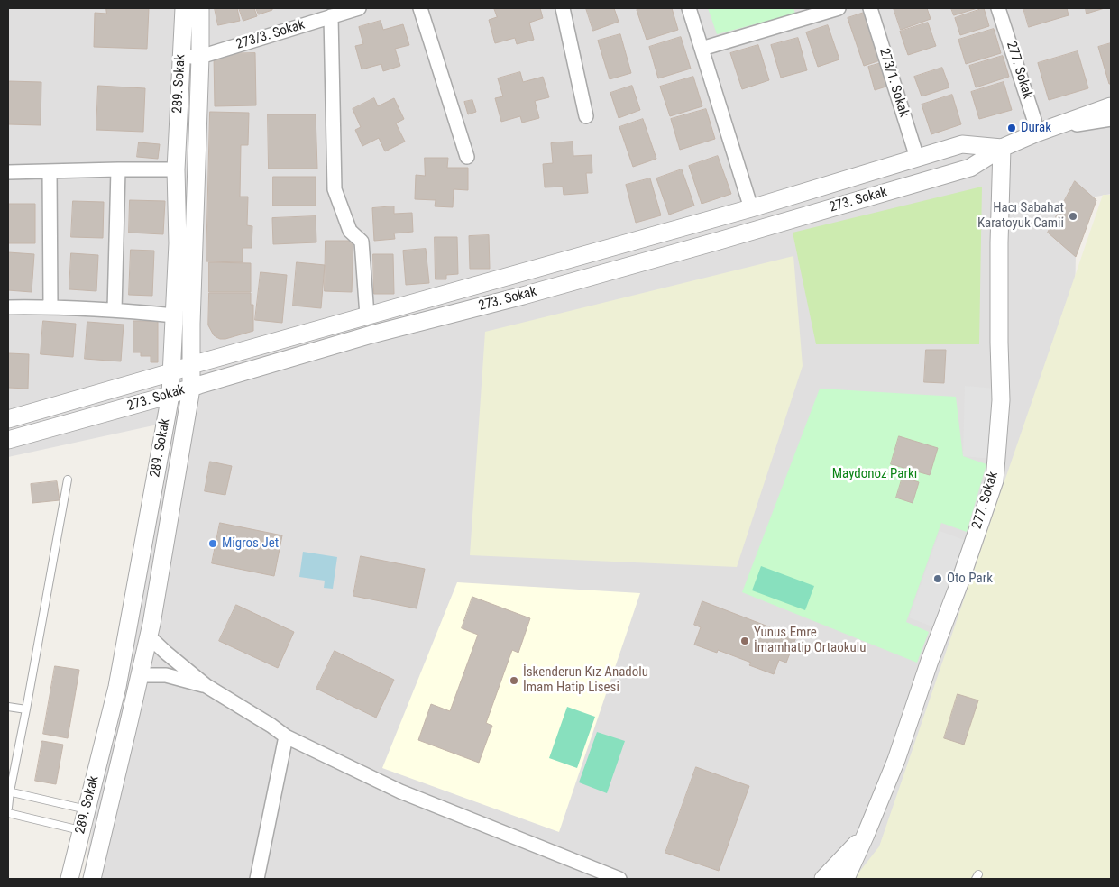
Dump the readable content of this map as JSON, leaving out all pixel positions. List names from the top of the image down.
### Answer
{
  "streets": {
    "street": [
      "273/3. Sokak",
      "277. Sokak",
      "273/1. Sokak",
      "289. Sokak",
      "273. Sokak"
    ]
  },
  "crossings": [
    ["273/3. Sokak", "289. Sokak"],
    ["277. Sokak", "273. Sokak"],
    ["273/1. Sokak", "273. Sokak"],
    ["289. Sokak", "273. Sokak"]
  ],
  "parks": ["Maydonoz Parkı"],
  "places": [
    "Durak",
    "Hacı Sabahat Karatoyuk Camii",
    "Migros Jet",
    "Oto Park",
    "Yunus Emre İmamhatip Ortaokulu",
    "İskenderun Kız Anadolu İmam Hatip Lisesi"
  ]
}
